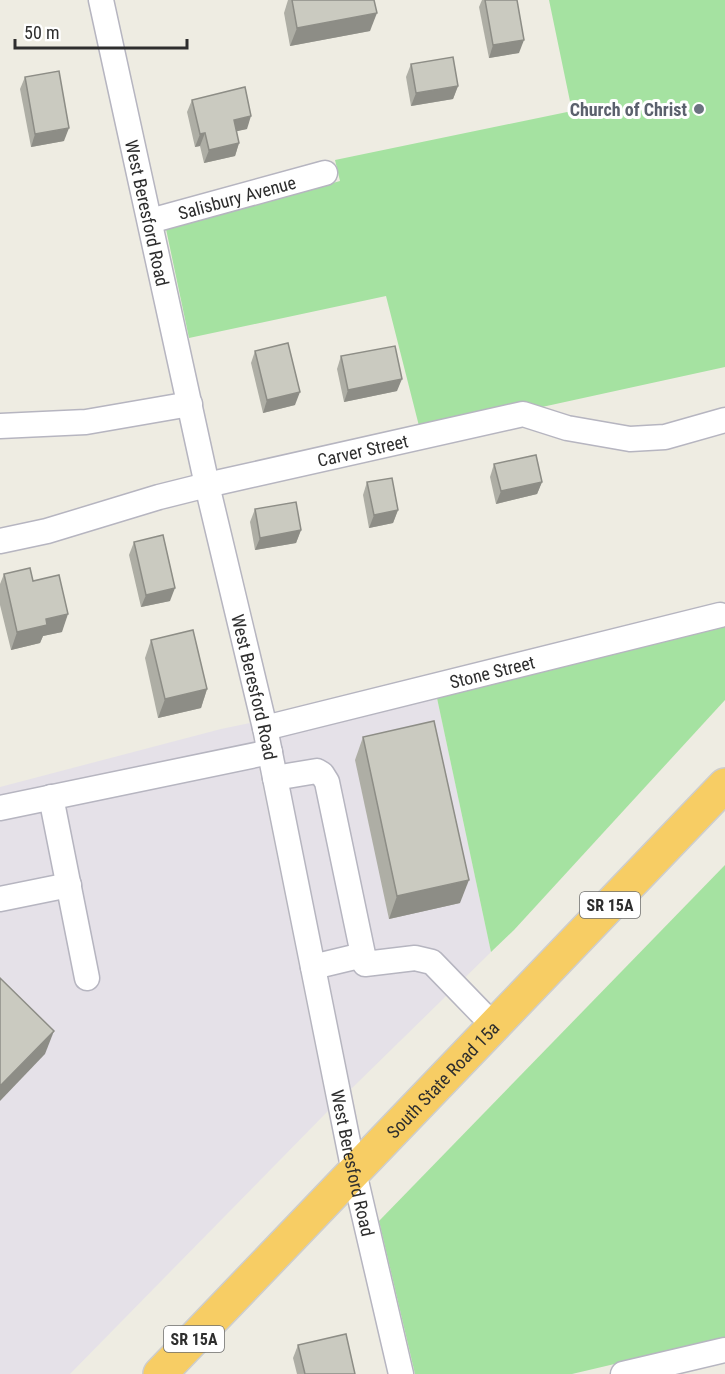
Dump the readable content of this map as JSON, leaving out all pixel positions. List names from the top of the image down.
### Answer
{
  "streets": {
    "highway": ["SR 15A", "South State Road 15a"],
    "street": [
      "Salisbury Avenue",
      "West Beresford Road",
      "Carver Street",
      "Stone Street"
    ]
  },
  "crossings": [
    ["Salisbury Avenue", "West Beresford Road"],
    ["West Beresford Road", "Carver Street"],
    ["West Beresford Road", "Stone Street"],
    ["West Beresford Road", "South State Road 15a"]
  ],
  "places": ["Church of Christ"],
  "scale_bar": "50 m"
}
